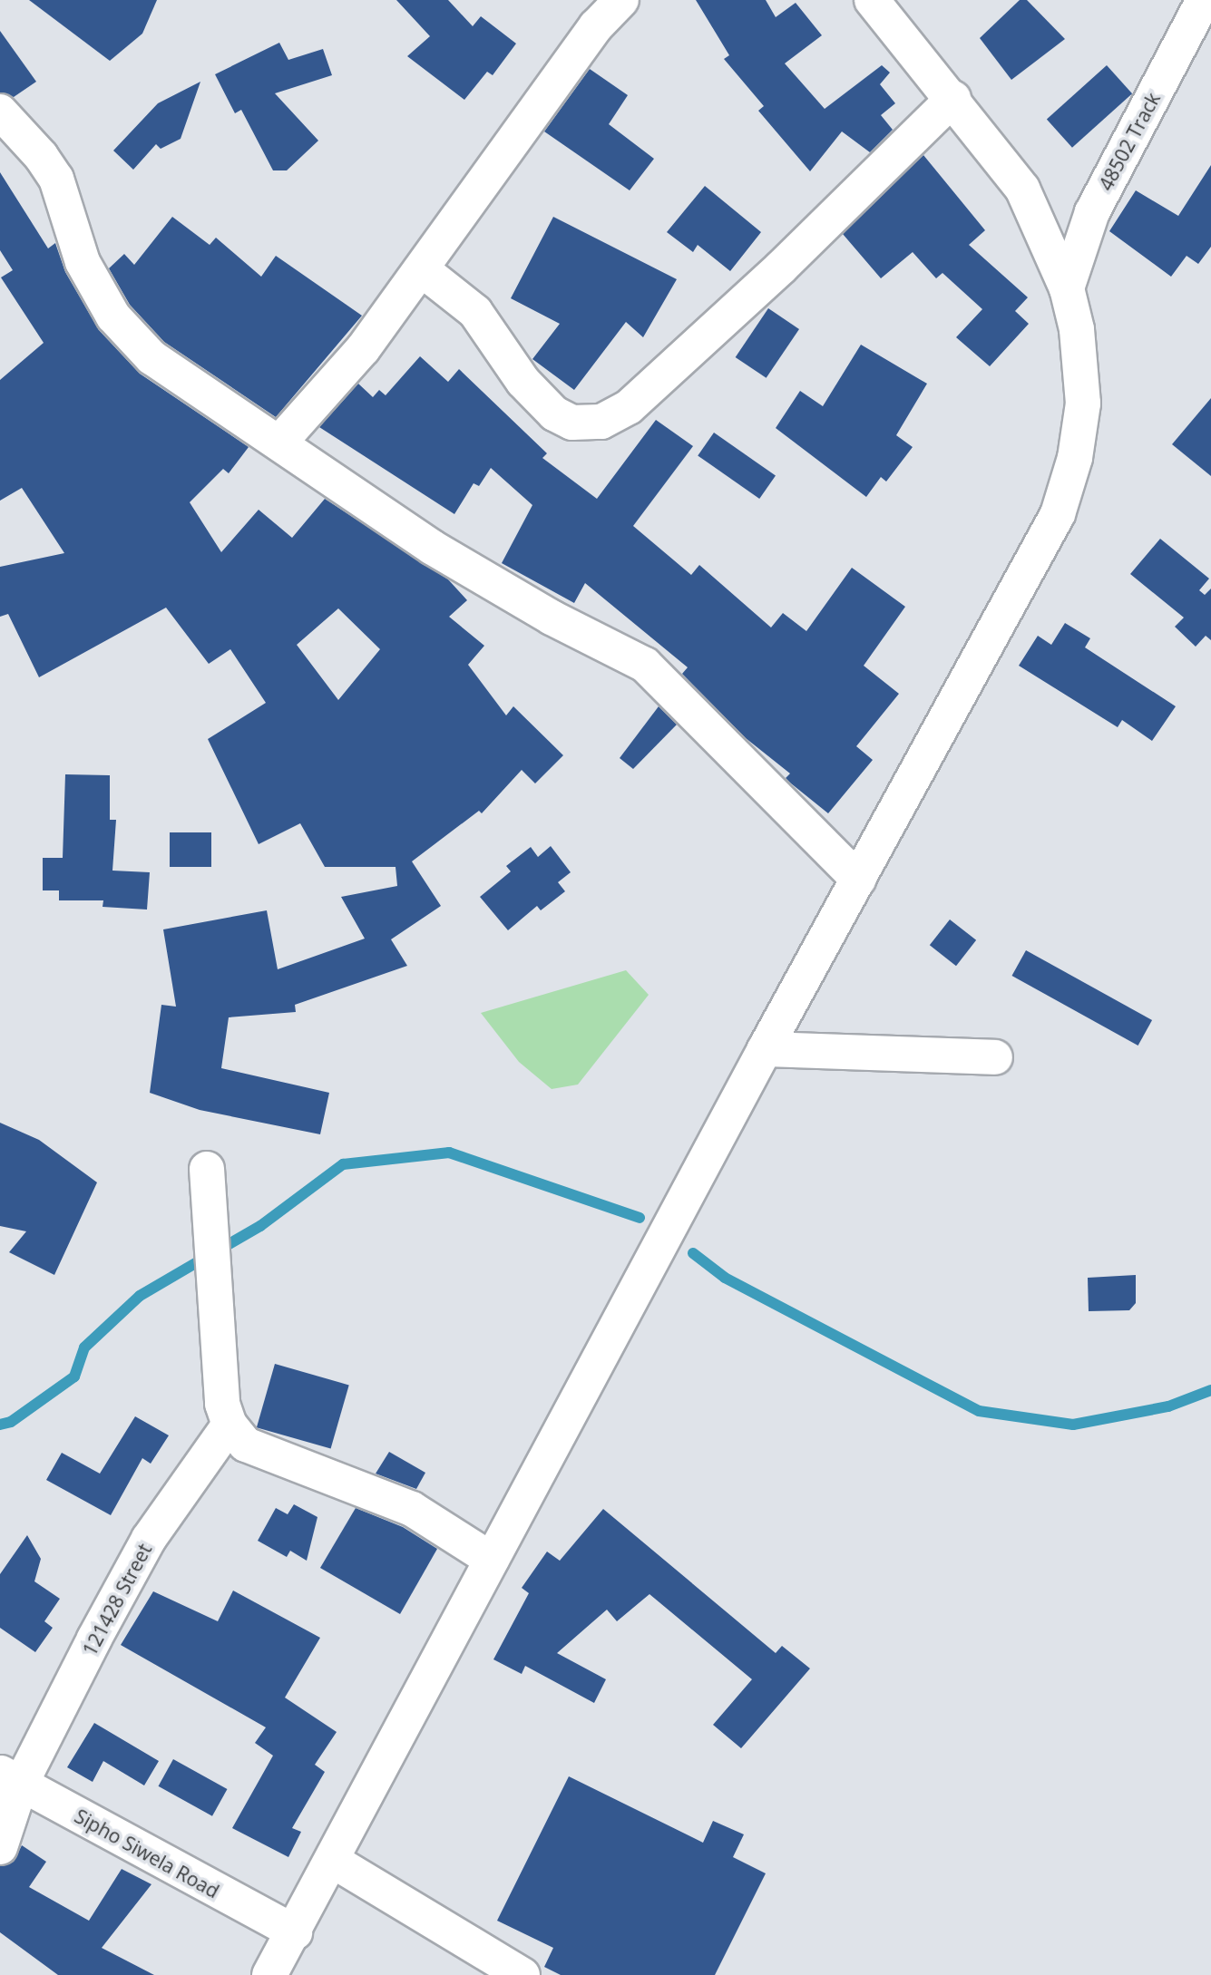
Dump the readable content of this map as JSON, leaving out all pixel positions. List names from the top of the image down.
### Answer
{
  "streets": {
    "street": ["48502 Track", "121428 Street", "Sipho Siwela Road"]
  },
  "crossings": [
    ["121428 Street", "Sipho Siwela Road"]
  ]
}
